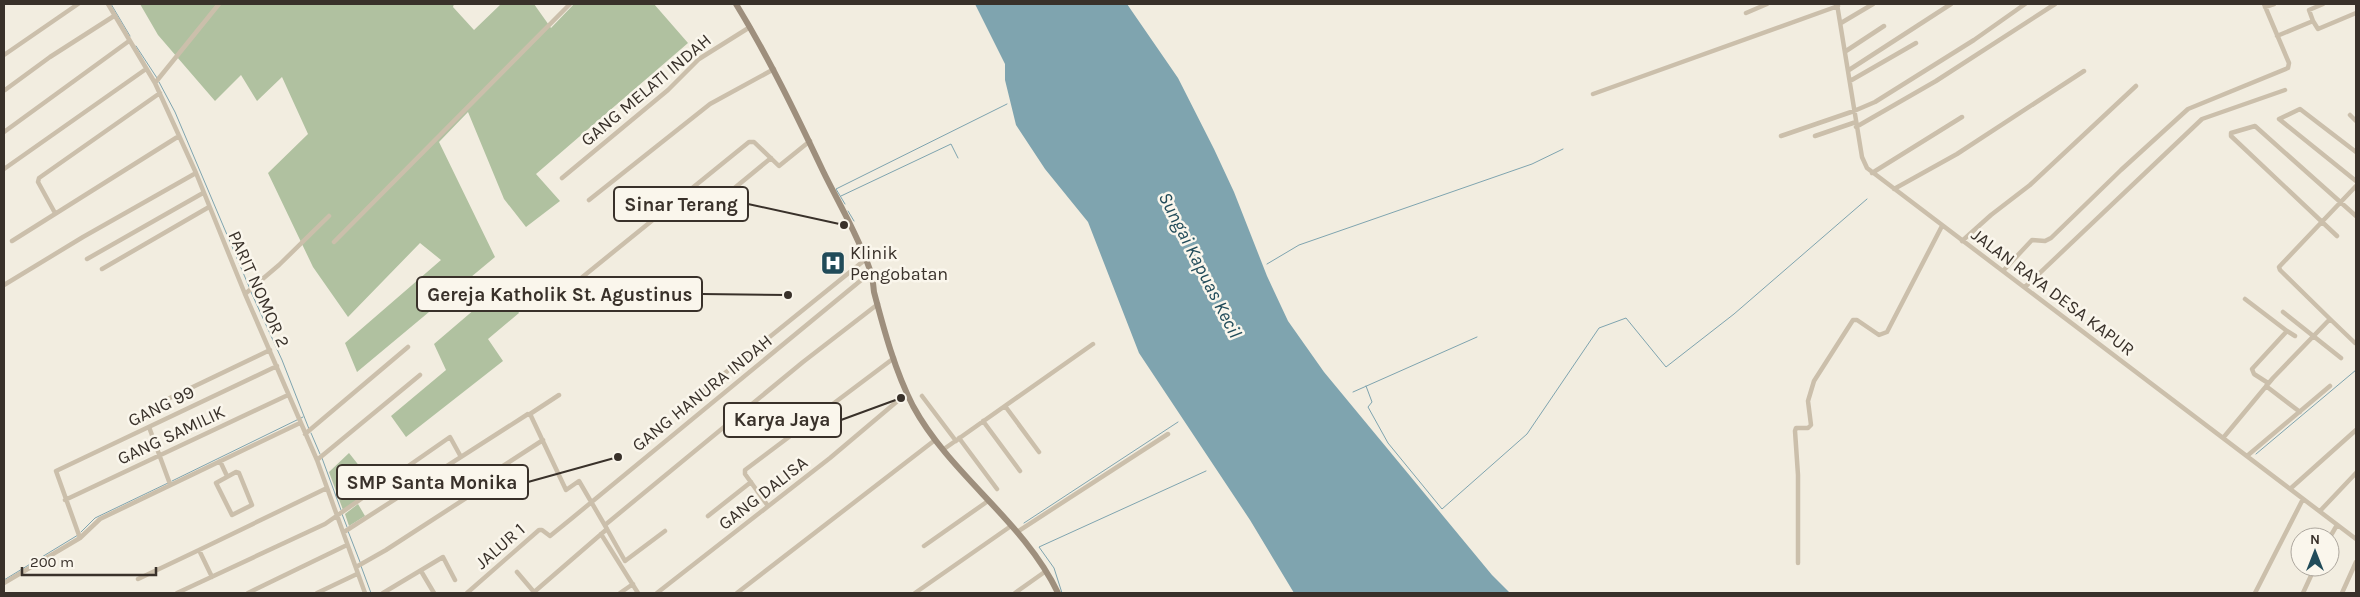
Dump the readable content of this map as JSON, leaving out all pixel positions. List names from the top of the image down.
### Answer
{
  "streets": {
    "street": [
      "GANG MELATI INDAH",
      "PARIT NOMOR 2",
      "JALAN RAYA DESA KAPUR",
      "GANG HANURA INDAH",
      "GANG 99",
      "GANG SAMILIK",
      "GANG DALISA",
      "JALUR 1"
    ]
  },
  "crossings": [
    ["PARIT NOMOR 2", "GANG 99"],
    ["PARIT NOMOR 2", "GANG SAMILIK"],
    ["GANG HANURA INDAH", "JALUR 1"],
    ["GANG 99", "GANG SAMILIK"]
  ],
  "water": ["Sungai Kapuas Kecil"],
  "places": {
    "other": [
      "Sinar Terang",
      "Gereja Katholik St. Agustinus",
      "Karya Jaya",
      "SMP Santa Monika"
    ],
    "hospital": ["Klinik Pengobatan"]
  },
  "scale_bar": "200 m",
  "north": "top"
}
